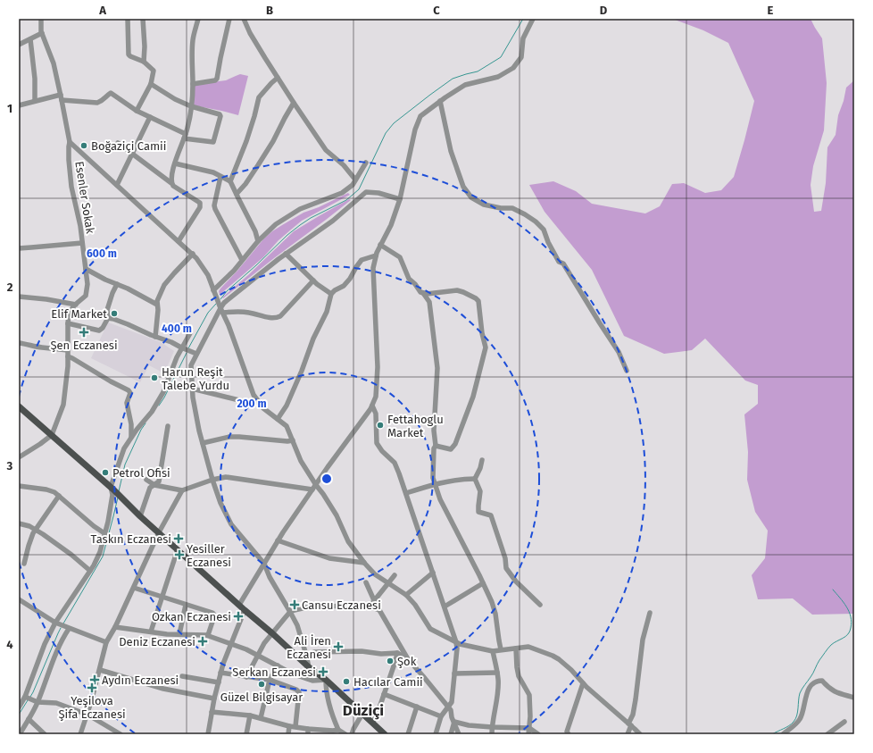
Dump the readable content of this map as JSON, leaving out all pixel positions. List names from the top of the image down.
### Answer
{
  "streets": {
    "street": ["Esenler Sokak"]
  },
  "districts": ["Düziçi"],
  "places": {
    "other": [
      "Boğaziçi Camii",
      "Elif Market",
      "Harun Reşit Talebe Yurdu",
      "Fettahoglu Market",
      "Petrol Ofisi",
      "Şok",
      "Hacılar Camii",
      "Güzel Bilgisayar"
    ],
    "health": [
      "Şen Eczanesi",
      "Taskın Eczanesi",
      "Yesiller Eczanesi",
      "Cansu Eczanesi",
      "Ozkan Eczanesi",
      "Deniz Eczanesi",
      "Ali İren Eczanesi",
      "Serkan Eczanesi",
      "Aydın Eczanesi",
      "Yeşilova Şifa Eczanesi"
    ]
  },
  "grid": {
    "columns": [
      "A",
      "B",
      "C",
      "D",
      "E"
    ],
    "rows": [
      "1",
      "2",
      "3",
      "4"
    ]
  },
  "rings": ["600 m", "400 m", "200 m"]
}
